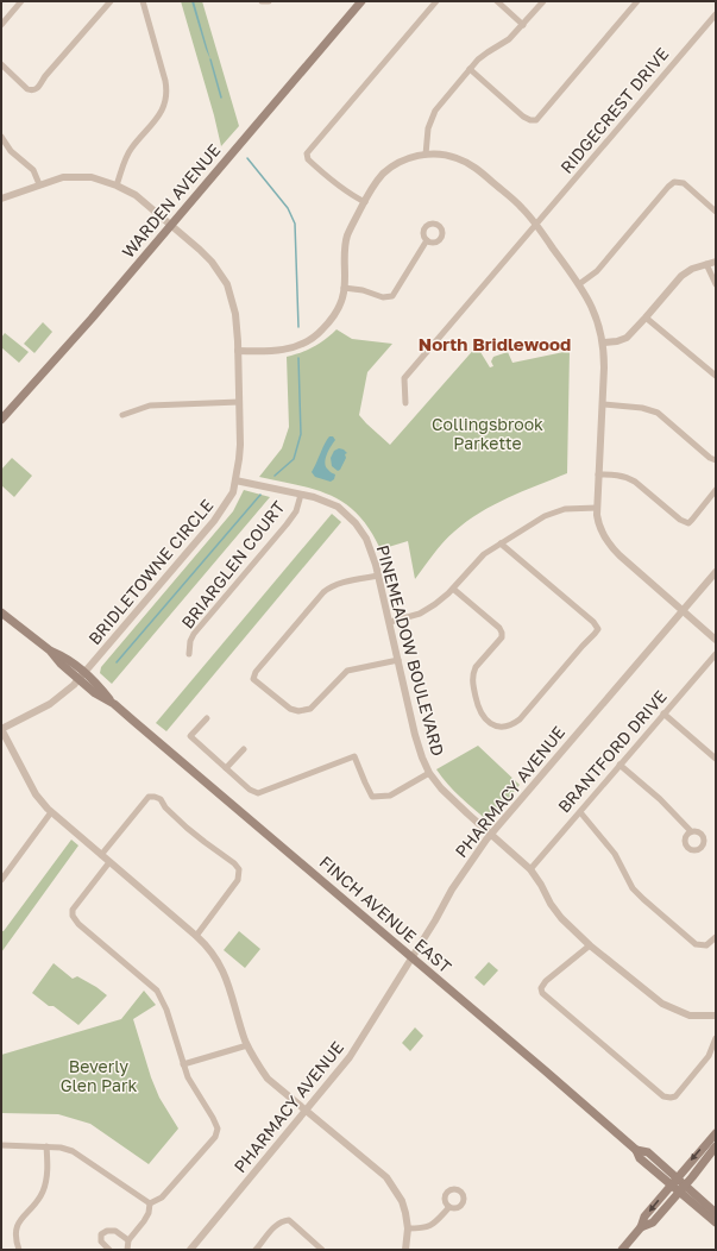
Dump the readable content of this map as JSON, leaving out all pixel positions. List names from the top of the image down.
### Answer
{
  "streets": {
    "main road": ["WARDEN AVENUE", "FINCH AVENUE EAST"],
    "street": [
      "RIDGECREST DRIVE",
      "BRIARGLEN COURT",
      "BRIDLETOWNE CIRCLE",
      "PINEMEADOW BOULEVARD",
      "BRANTFORD DRIVE",
      "PHARMACY AVENUE"
    ]
  },
  "crossings": [
    ["WARDEN AVENUE", "BRIDLETOWNE CIRCLE"],
    ["BRIARGLEN COURT", "PINEMEADOW BOULEVARD"],
    ["BRIDLETOWNE CIRCLE", "PINEMEADOW BOULEVARD"],
    ["BRIDLETOWNE CIRCLE", "FINCH AVENUE EAST"],
    ["PINEMEADOW BOULEVARD", "BRANTFORD DRIVE"],
    ["PINEMEADOW BOULEVARD", "PHARMACY AVENUE"],
    ["PHARMACY AVENUE", "FINCH AVENUE EAST"]
  ],
  "districts": ["North Bridlewood"],
  "parks": ["Collingsbrook Parkette", "Beverly Glen Park"]
}
